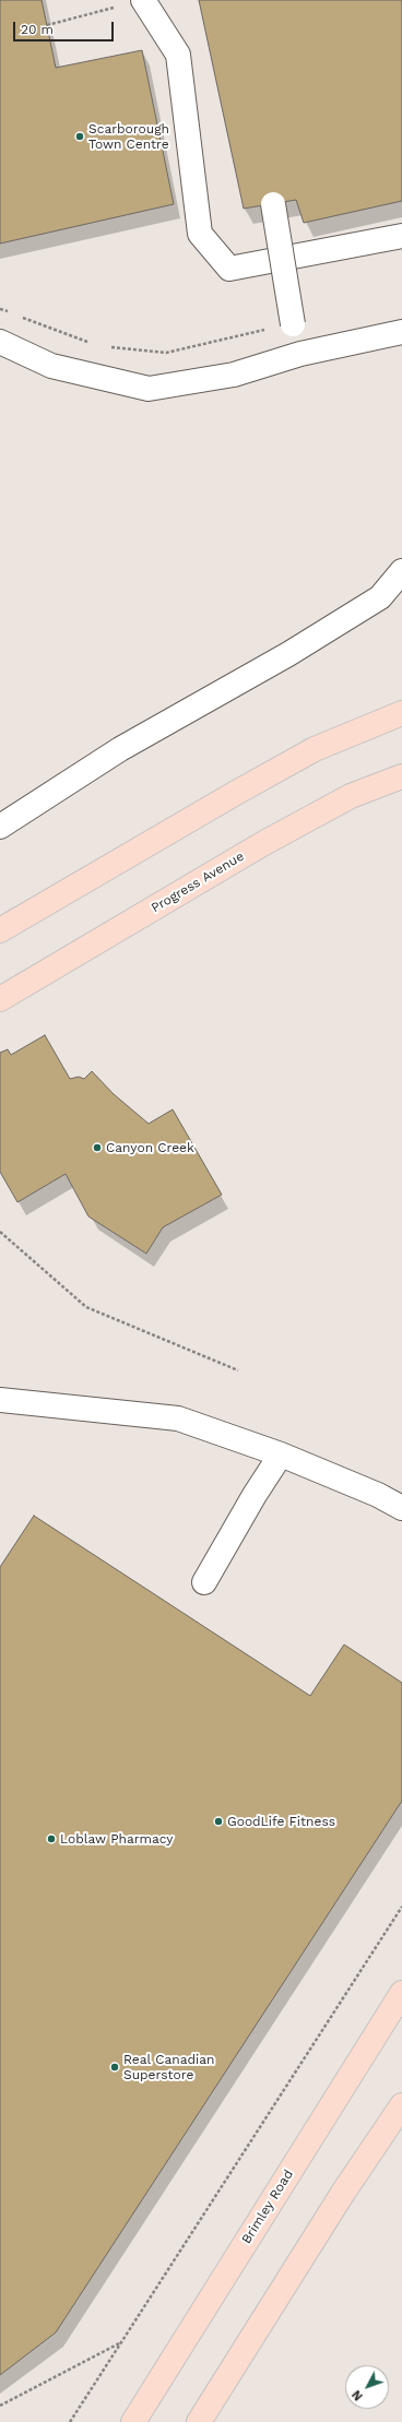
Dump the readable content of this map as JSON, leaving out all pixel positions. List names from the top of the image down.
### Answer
{
  "streets": {
    "main road": ["Progress Avenue", "Brimley Road"]
  },
  "places": [
    "Scarborough Town Centre",
    "Canyon Creek",
    "GoodLife Fitness",
    "Loblaw Pharmacy",
    "Real Canadian Superstore"
  ],
  "scale_bar": "20 m",
  "north": "bottom left"
}
